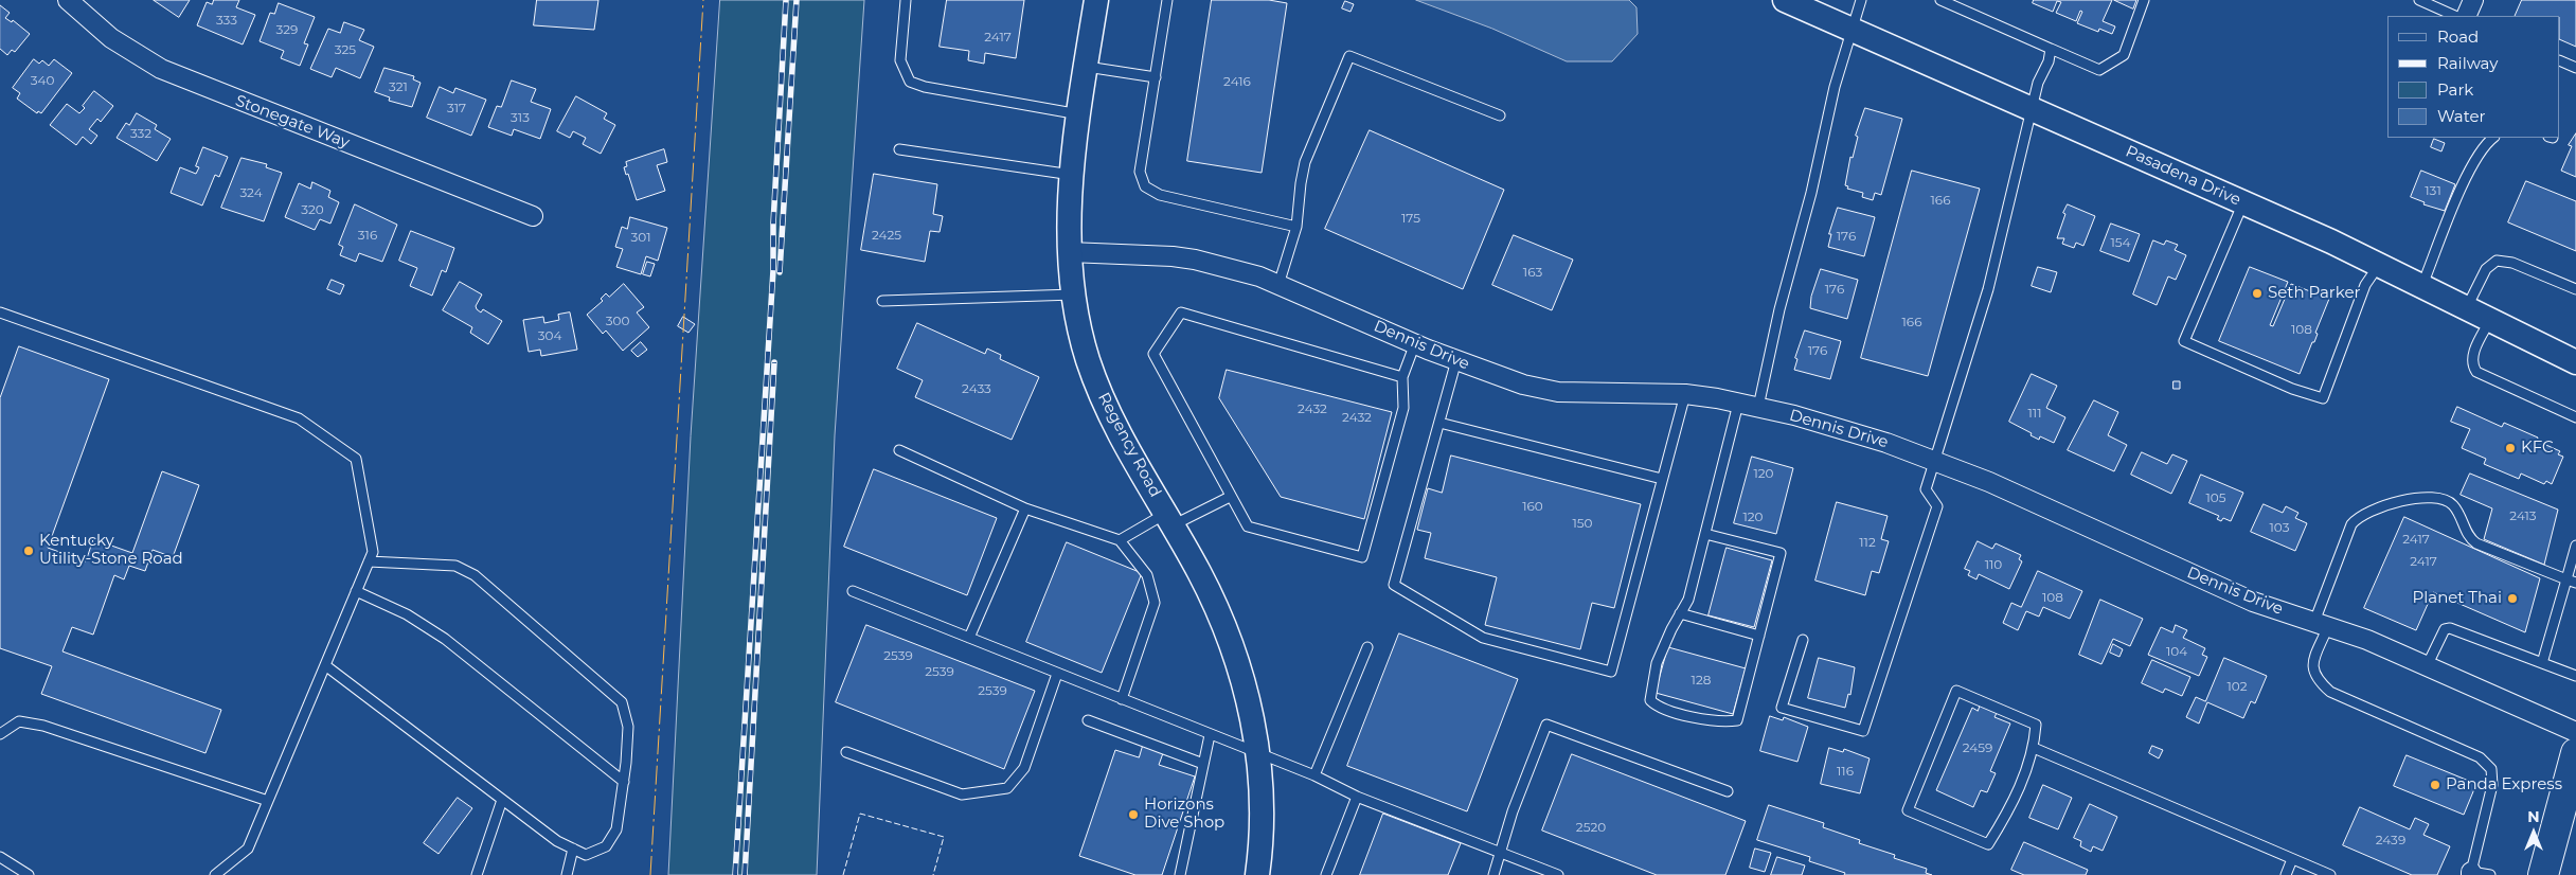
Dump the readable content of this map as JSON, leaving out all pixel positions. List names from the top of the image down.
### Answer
{
  "streets": {
    "street": [
      "Stonegate Way",
      "Pasadena Drive",
      "Dennis Drive",
      "Regency Road"
    ]
  },
  "crossings": [
    ["Dennis Drive", "Regency Road"]
  ],
  "places": [
    "Seth Parker",
    "KFC",
    "Kentucky Utility-Stone Road",
    "Planet Thai",
    "Panda Express",
    "Horizons Dive Shop"
  ],
  "house_numbers": [
    "333",
    "329",
    "2417",
    "325",
    "340",
    "2416",
    "321",
    "317",
    "313",
    "332",
    "131",
    "324",
    "166",
    "320",
    "175",
    "316",
    "2425",
    "176",
    "301",
    "154",
    "163",
    "176",
    "300",
    "166",
    "108",
    "304",
    "176",
    "2433",
    "2432",
    "111",
    "2432",
    "120",
    "105",
    "160",
    "2413",
    "120",
    "150",
    "103",
    "2417",
    "112",
    "2417",
    "110",
    "108",
    "104",
    "2539",
    "2539",
    "128",
    "102",
    "2539",
    "2459",
    "116",
    "2520",
    "2439"
  ],
  "legend": [
    "Road",
    "Railway",
    "Park",
    "Water"
  ],
  "north": "top"
}
